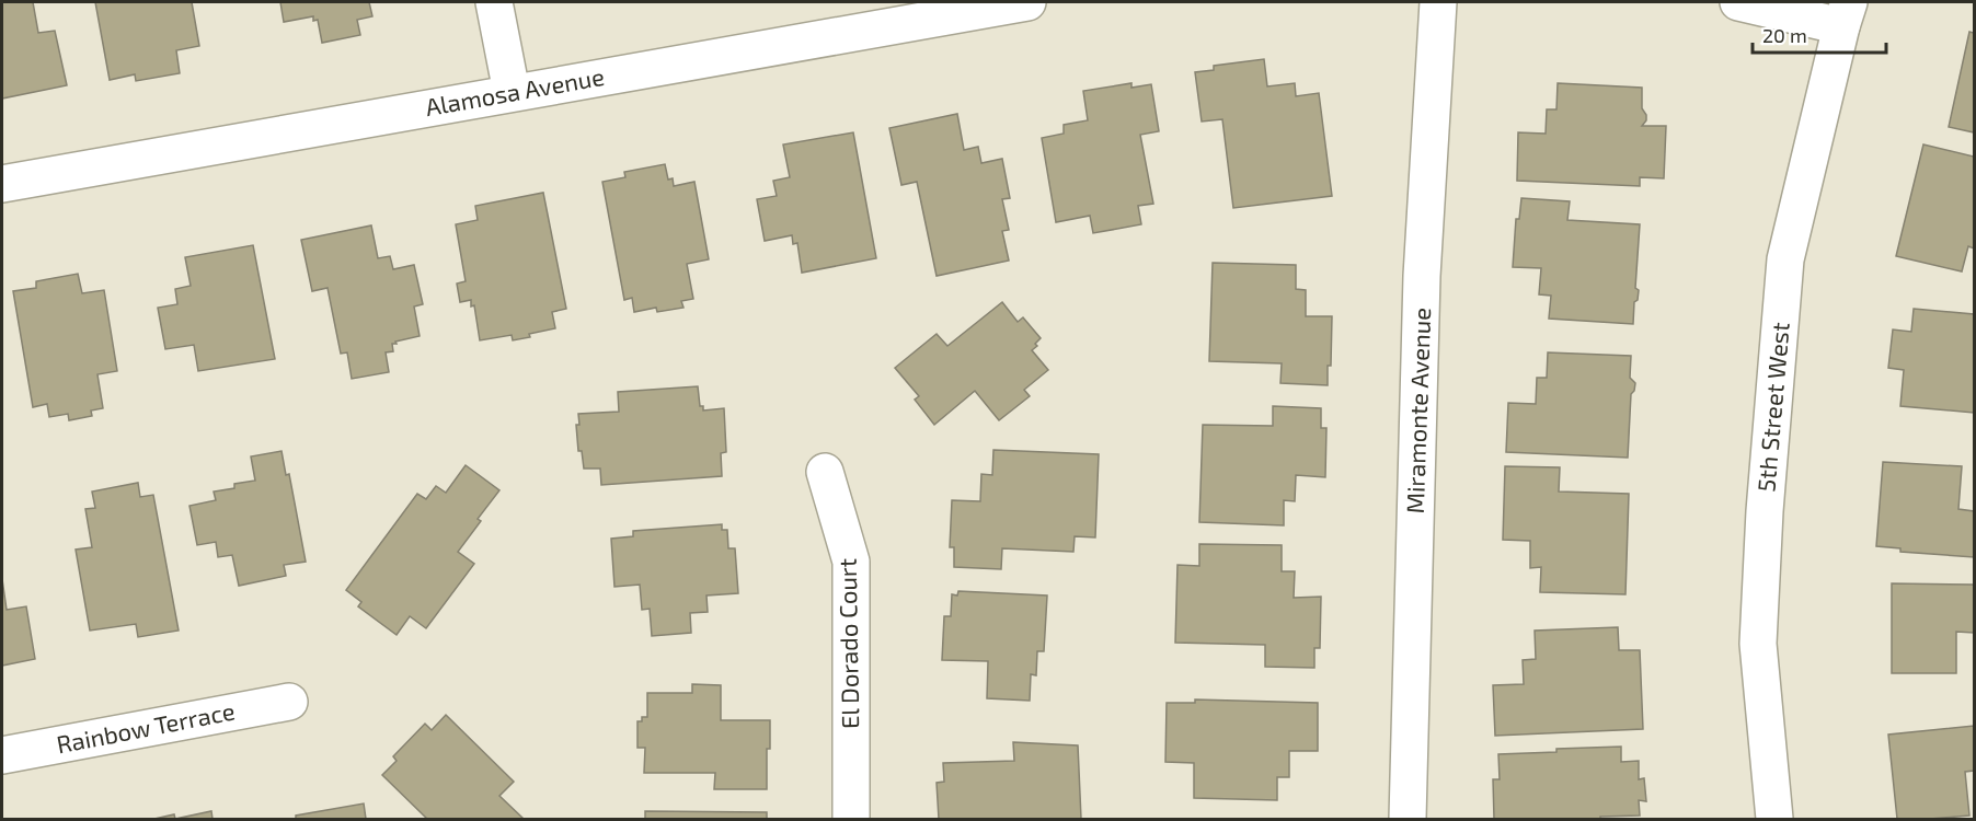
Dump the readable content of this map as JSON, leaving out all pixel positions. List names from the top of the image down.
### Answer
{
  "streets": {
    "street": [
      "Alamosa Avenue",
      "5th Street West",
      "Miramonte Avenue",
      "El Dorado Court",
      "Rainbow Terrace"
    ]
  },
  "scale_bar": "20 m"
}
